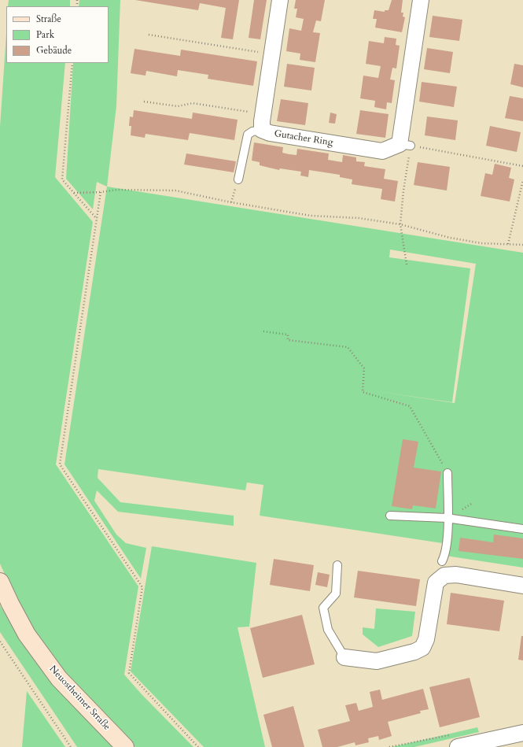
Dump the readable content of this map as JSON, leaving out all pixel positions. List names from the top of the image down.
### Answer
{
  "streets": {
    "main road": ["Neuostheimer Straße"],
    "street": ["Gutacher Ring"]
  },
  "legend": ["Straße", "Park", "Gebäude"]
}
